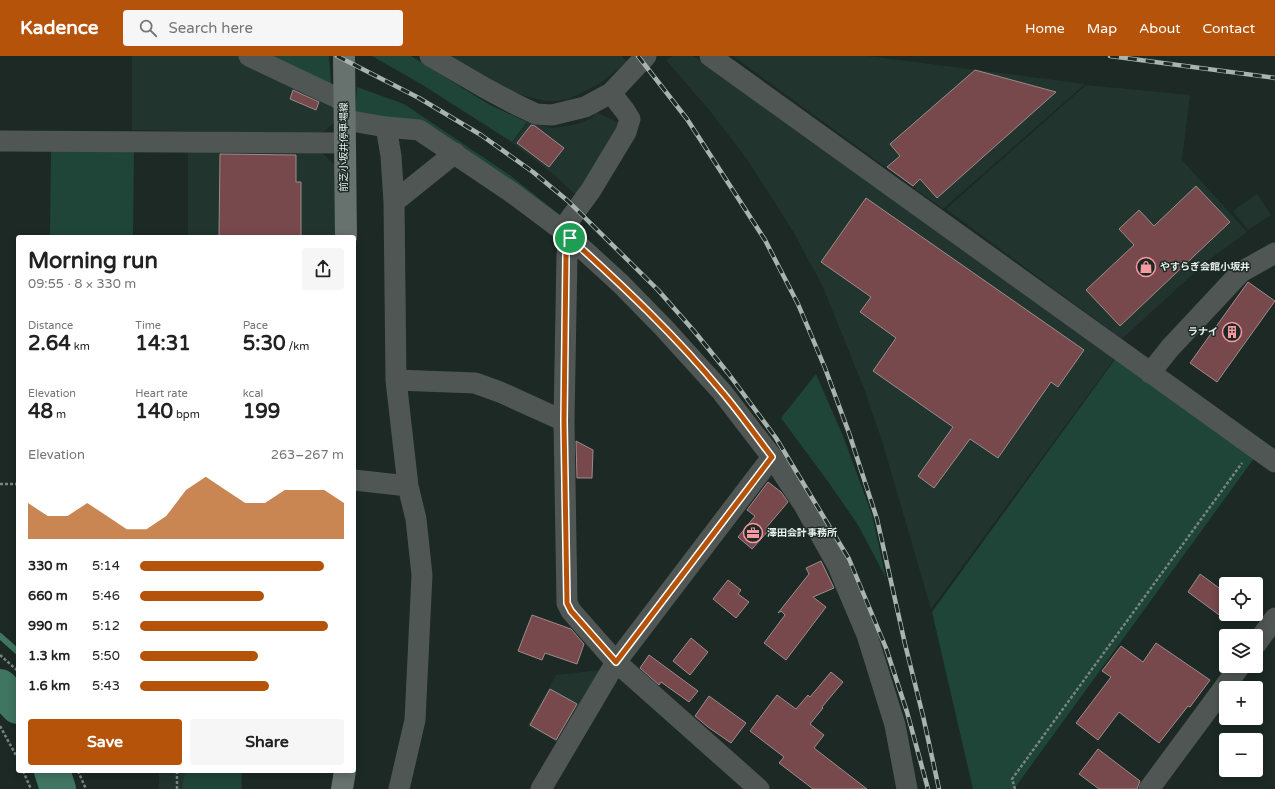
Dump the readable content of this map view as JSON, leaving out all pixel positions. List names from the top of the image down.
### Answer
{
  "streets": {
    "main road": ["前芝小坂井停車場線"]
  },
  "places": {
    "shop": ["やすらぎ会館小坂井"],
    "building": ["ラナイ"],
    "office": ["澤田会計事務所"]
  },
  "page": {
    "header": "Kadence",
    "search": "Search here",
    "nav": [
      "Home",
      "Map",
      "About",
      "Contact"
    ],
    "heading": ["Morning run", "09:55 · 8 × 330 m"],
    "stats": [
      ["Distance", "2.64 km"],
      ["Time", "14:31"],
      ["Pace", "5:30 /km"],
      ["Elevation", "48 m"],
      ["Heart rate", "140 bpm"],
      ["kcal", "199"]
    ],
    "chart": ["Elevation", "263–267 m"],
    "list": [
      {
        "name": "330 m",
        "note": "5:14"
      },
      {
        "name": "660 m",
        "note": "5:46"
      },
      {
        "name": "990 m",
        "note": "5:12"
      },
      {
        "name": "1.3 km",
        "note": "5:50"
      },
      {
        "name": "1.6 km",
        "note": "5:43"
      }
    ],
    "map_buttons": ["+", "−"],
    "buttons": ["Save", "Share"]
  }
}
